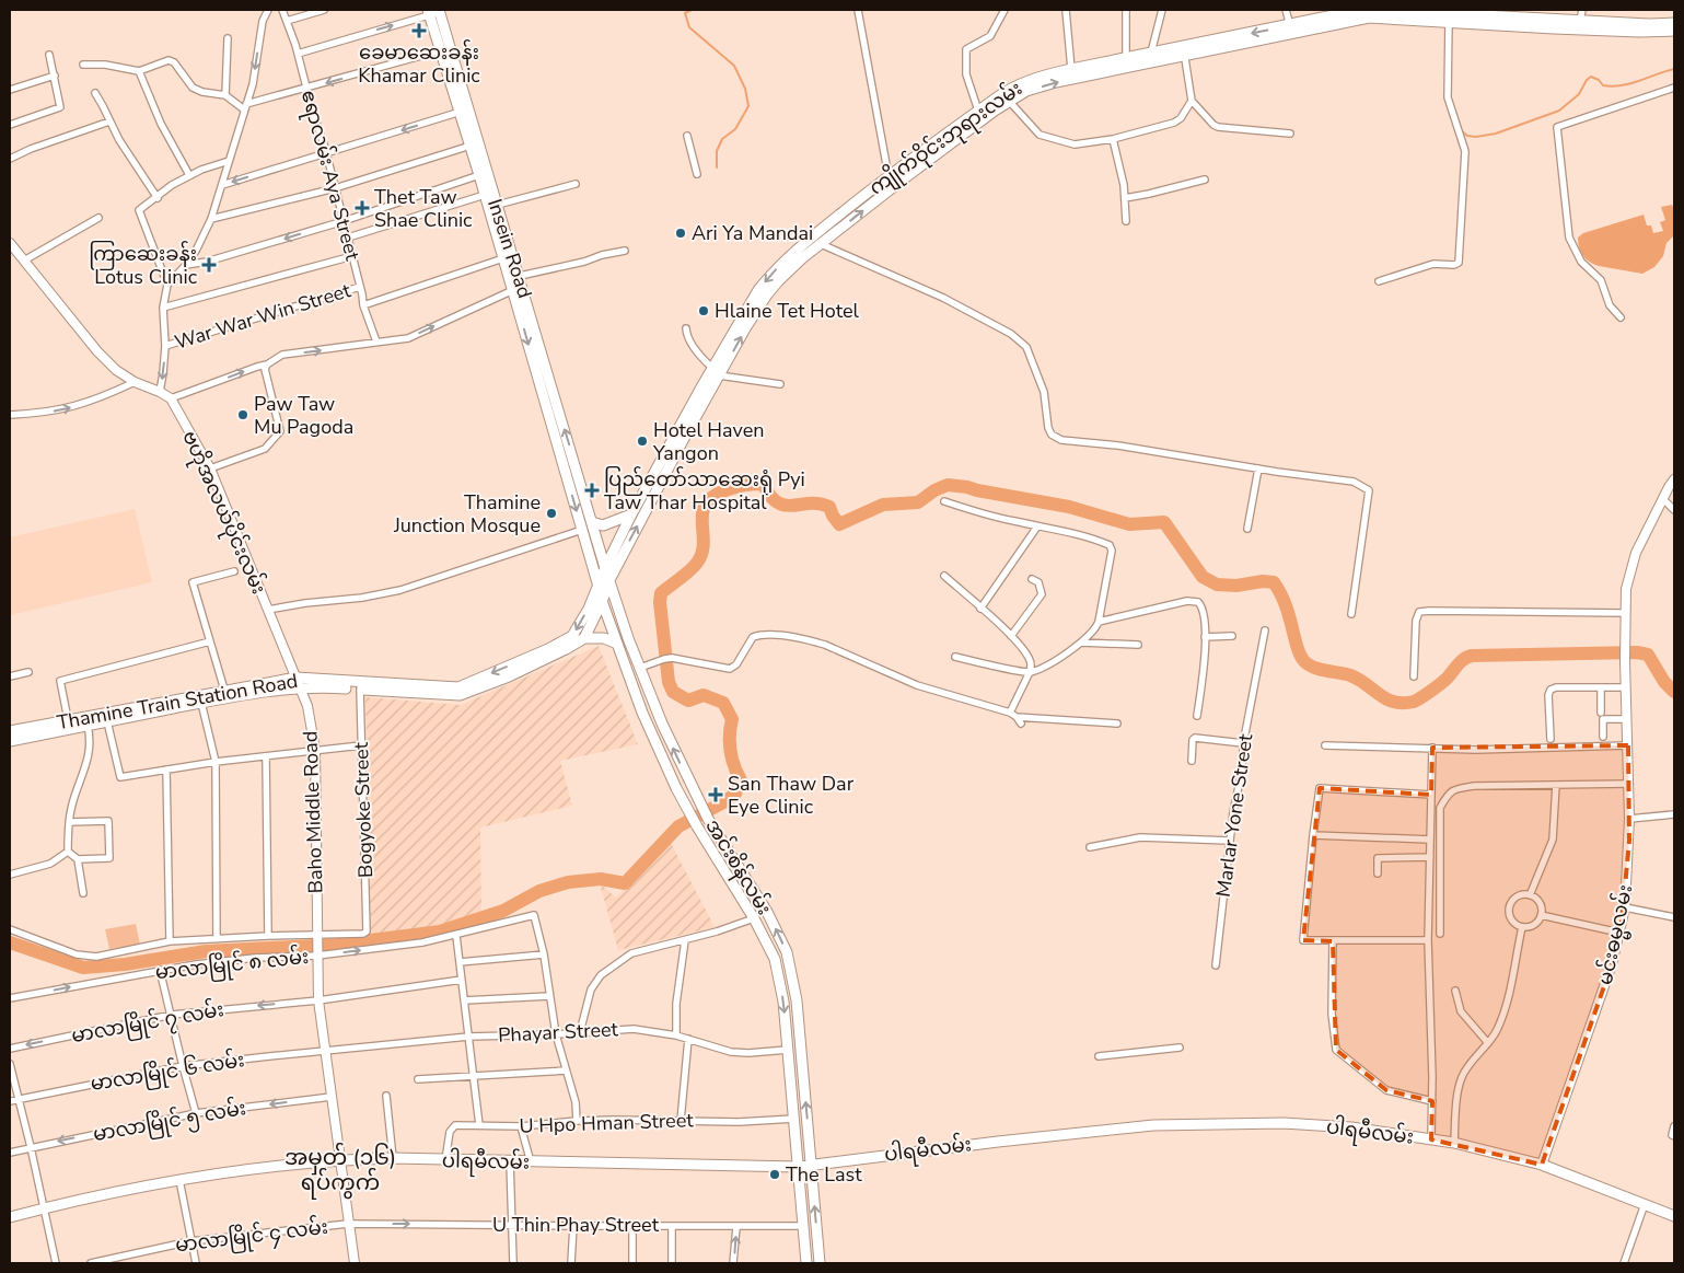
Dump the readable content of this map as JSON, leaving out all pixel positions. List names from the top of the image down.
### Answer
{
  "streets": {
    "main road": [
      "ကျိုက်ဝိုင်းဘုရားလမ်း",
      "Insein Road",
      "Thamine Train Station Road",
      "အင်းစိန်လမ်း",
      "ပါရမီလမ်း"
    ],
    "street": [
      "ဧရာလမ်း Aya Street",
      "War War Win Street",
      "ဗဟိုအလယ်ပိုင်းလမ်း",
      "Bogyoke Street",
      "Baho Middle Road",
      "Marlar Yone Street",
      "မင်းဓမ္မလမ်း",
      "မာလာမြိုင် ၈ လမ်း",
      "မာလာမြိုင် ၇ လမ်း",
      "Phayar Street",
      "မာလာမြိုင် ၆ လမ်း",
      "မာလာမြိုင် ၅ လမ်း",
      "U Hpo Hman Street",
      "U Thin Phay Street",
      "မာလာမြိုင် ၄ လမ်း"
    ]
  },
  "crossings": [
    ["ကျိုက်ဝိုင်းဘုရားလမ်း", "Thamine Train Station Road"],
    ["ကျိုက်ဝိုင်းဘုရားလမ်း", "အင်းစိန်လမ်း"],
    ["ဧရာလမ်း Aya Street", "War War Win Street"],
    ["Insein Road", "အင်းစိန်လမ်း"],
    ["ဗဟိုအလယ်ပိုင်းလမ်း", "Thamine Train Station Road"],
    ["ဗဟိုအလယ်ပိုင်းလမ်း", "Baho Middle Road"],
    ["Thamine Train Station Road", "Bogyoke Street"],
    ["Thamine Train Station Road", "Baho Middle Road"],
    ["Thamine Train Station Road", "အင်းစိန်လမ်း"],
    ["Bogyoke Street", "Baho Middle Road"],
    ["Baho Middle Road", "မာလာမြိုင် ၈ လမ်း"],
    ["Baho Middle Road", "မာလာမြိုင် ၇ လမ်း"],
    ["Baho Middle Road", "Phayar Street"],
    ["Baho Middle Road", "မာလာမြိုင် ၆ လမ်း"],
    ["Baho Middle Road", "မာလာမြိုင် ၅ လမ်း"],
    ["Baho Middle Road", "ပါရမီလမ်း"],
    ["Baho Middle Road", "U Thin Phay Street"],
    ["Baho Middle Road", "မာလာမြိုင် ၄ လမ်း"],
    ["အင်းစိန်လမ်း", "Phayar Street"],
    ["အင်းစိန်လမ်း", "U Hpo Hman Street"],
    ["အင်းစိန်လမ်း", "ပါရမီလမ်း"],
    ["မင်းဓမ္မလမ်း", "ပါရမီလမ်း"],
    ["Phayar Street", "မာလာမြိုင် ၆ လမ်း"],
    ["U Hpo Hman Street", "ပါရမီလမ်း"],
    ["U Thin Phay Street", "မာလာမြိုင် ၄ လမ်း"]
  ],
  "one_way": ["မာလာမြိုင် ၇ လမ်း", "မာလာမြိုင် ၅ လမ်း", "U Thin Phay Street"],
  "districts": ["အမှတ် (၁၆) ရပ်ကွက်"],
  "places": {
    "health": [
      "ခေမာဆေးခန်း Khamar Clinic",
      "Thet Taw Shae Clinic",
      "ကြာဆေးခန်း Lotus Clinic",
      "ပြည်တော်သာဆေးရုံ Pyi Taw Thar Hospital",
      "San Thaw Dar Eye Clinic"
    ],
    "other": [
      "Ari Ya Mandai",
      "Hlaine Tet Hotel",
      "Paw Taw Mu Pagoda",
      "Hotel Haven Yangon",
      "Thamine Junction Mosque",
      "The Last"
    ]
  }
}
